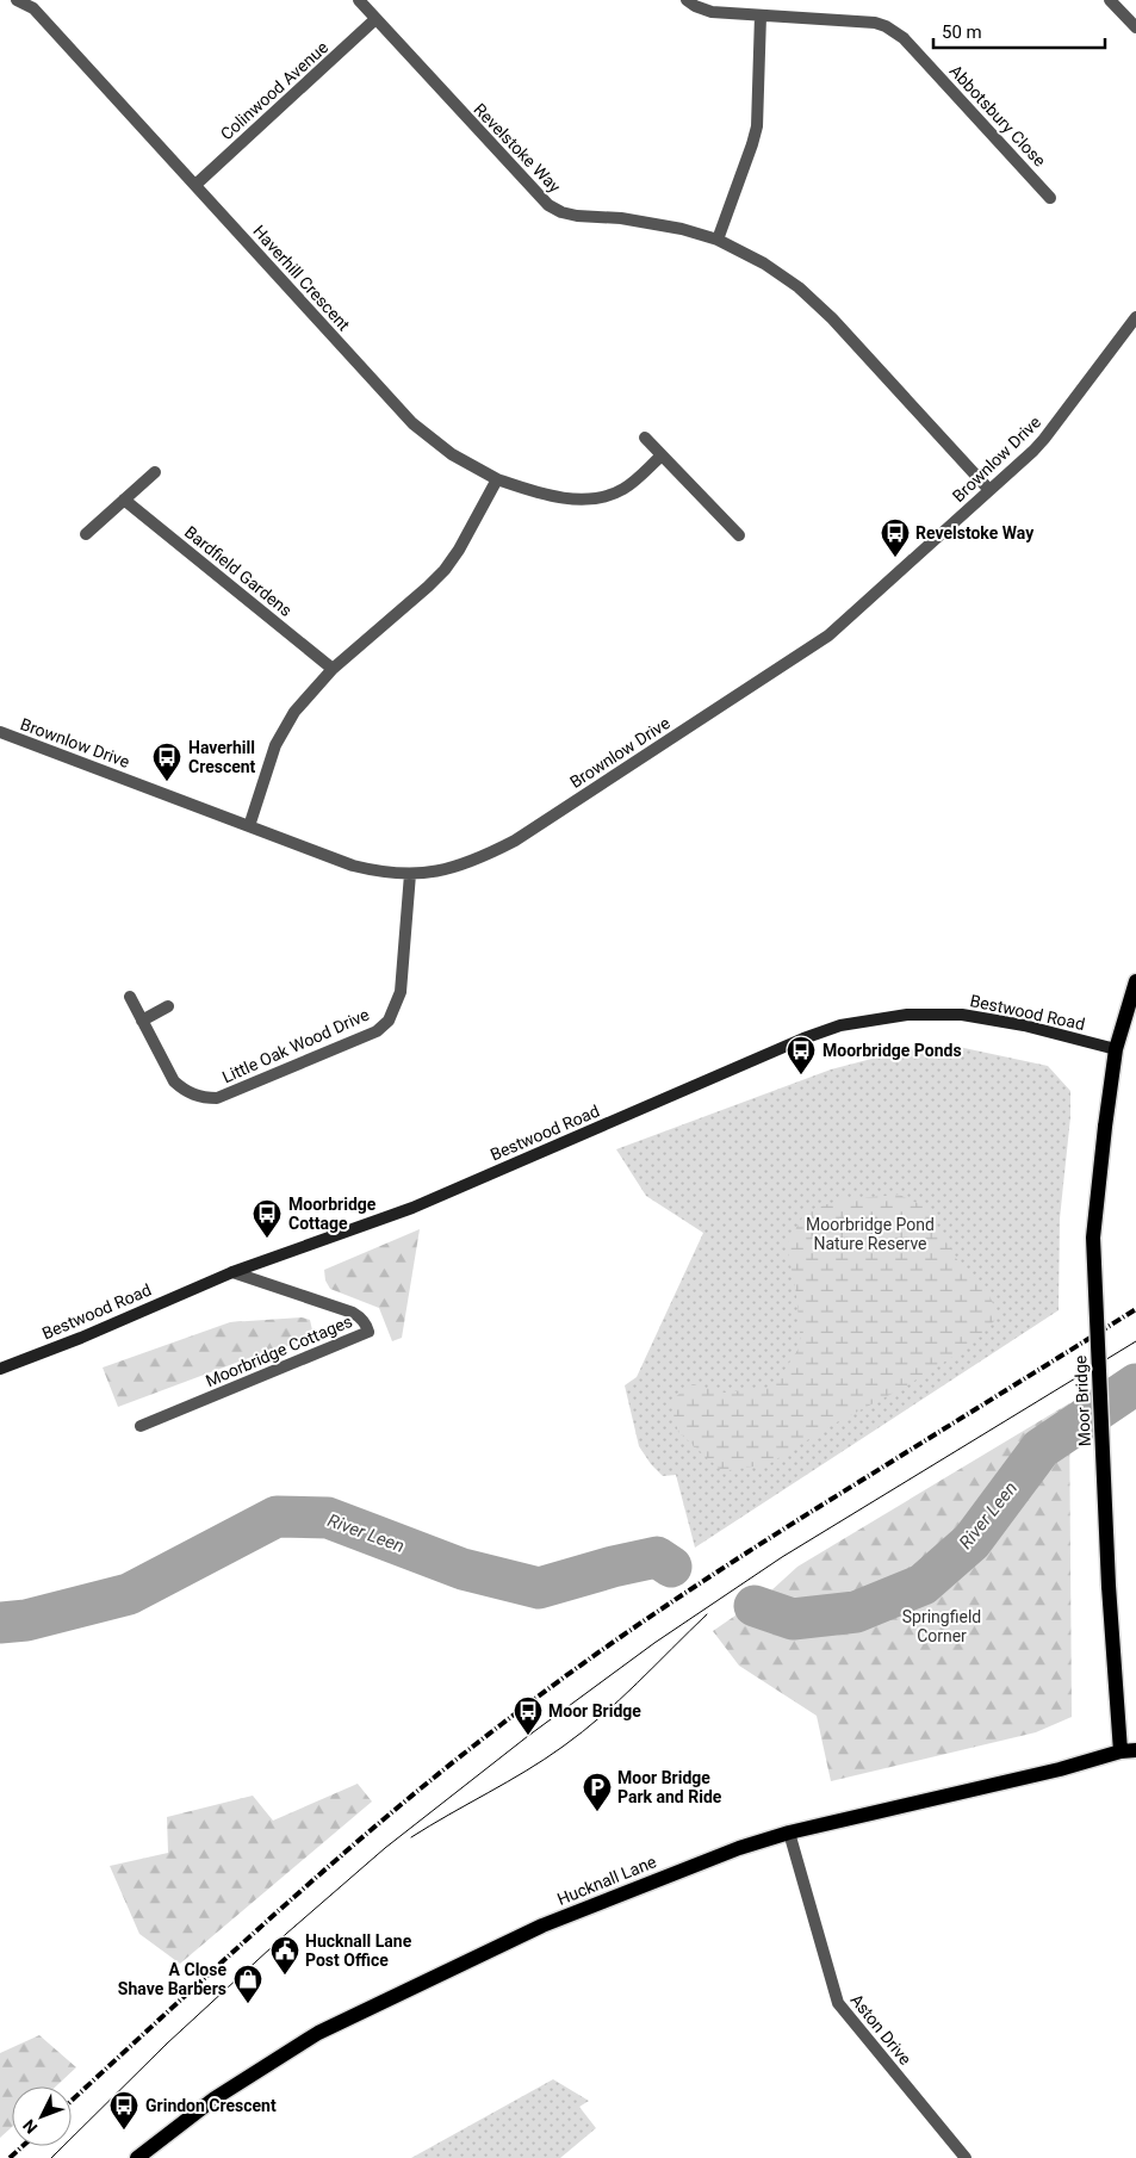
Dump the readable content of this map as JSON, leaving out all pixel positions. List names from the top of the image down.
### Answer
{
  "streets": {
    "main road": ["Bestwood Road", "Moor Bridge", "Hucknall Lane"],
    "street": [
      "Colinwood Avenue",
      "Abbotsbury Close",
      "Revelstoke Way",
      "Haverhill Crescent",
      "Brownlow Drive",
      "Bardfield Gardens",
      "Little Oak Wood Drive",
      "Moorbridge Cottages",
      "Aston Drive"
    ]
  },
  "crossings": [
    ["Colinwood Avenue", "Revelstoke Way"],
    ["Colinwood Avenue", "Haverhill Crescent"],
    ["Revelstoke Way", "Brownlow Drive"],
    ["Brownlow Drive", "Little Oak Wood Drive"],
    ["Bestwood Road", "Moorbridge Cottages"],
    ["Bestwood Road", "Moor Bridge"],
    ["Moor Bridge", "Hucknall Lane"],
    ["Hucknall Lane", "Aston Drive"]
  ],
  "water": ["River Leen"],
  "parks": ["Moorbridge Pond Nature Reserve", "Springfield Corner"],
  "places": {
    "bus stop": [
      "Revelstoke Way",
      "Haverhill Crescent",
      "Moorbridge Ponds",
      "Moorbridge Cottage",
      "Moor Bridge",
      "Grindon Crescent"
    ],
    "parking": ["Moor Bridge Park and Ride"],
    "public building": ["Hucknall Lane Post Office"],
    "shop": ["A Close Shave Barbers"]
  },
  "scale_bar": "50 m",
  "north": "bottom left"
}
